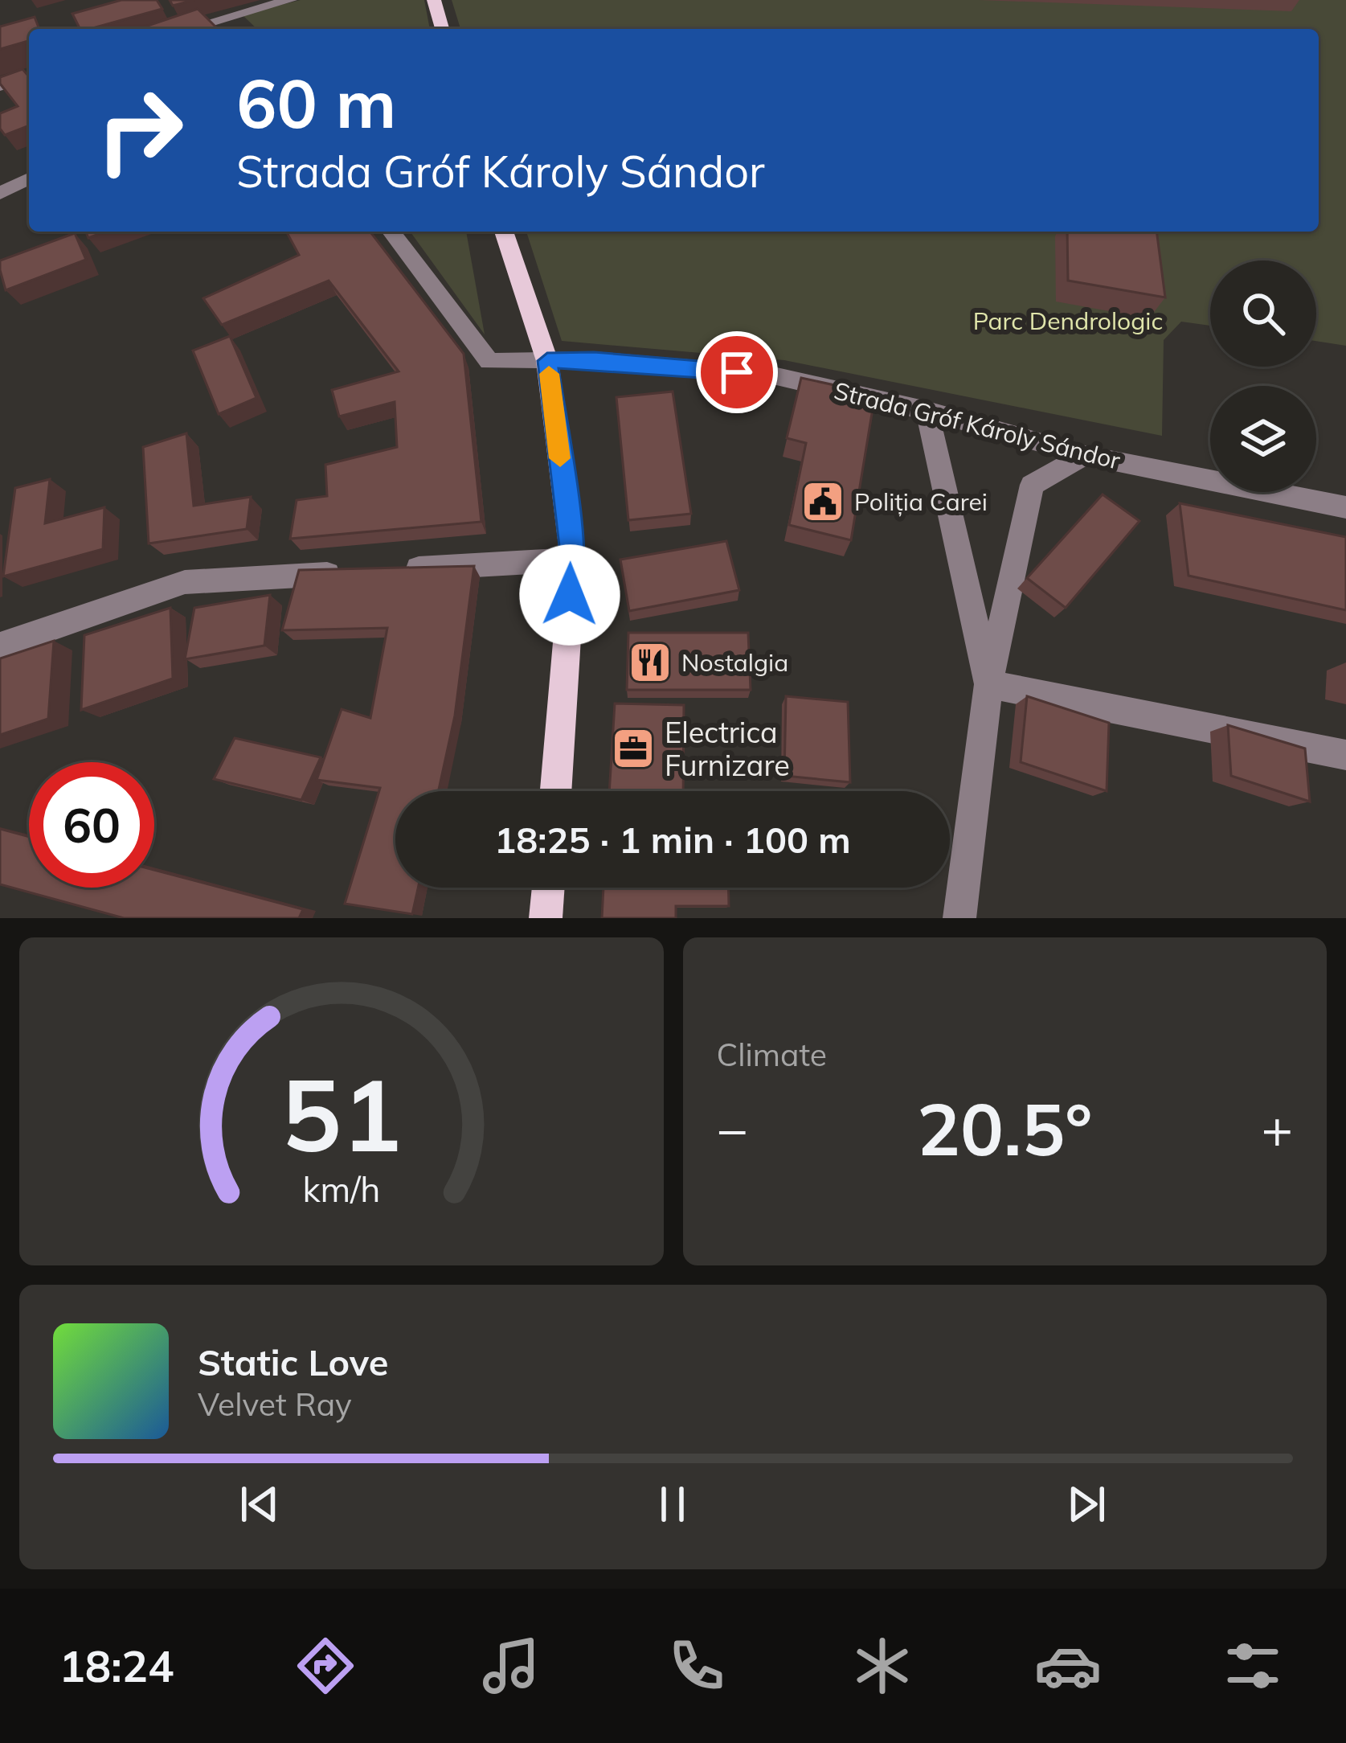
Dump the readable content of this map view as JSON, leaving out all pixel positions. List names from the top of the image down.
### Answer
{
  "streets": {
    "street": ["Strada Gróf Károly Sándor"]
  },
  "parks": ["Parc Dendrologic"],
  "places": {
    "public building": ["Poliția Carei"],
    "restaurant": ["Nostalgia"],
    "office": ["Electrica Furnizare"]
  },
  "page": {
    "turn": ["60 m", "Strada Gróf Károly Sándor"],
    "limit": "60",
    "trip": "18:25 · 1 min · 100 m",
    "tile": "Climate",
    "heat": ["−", "20.5°", "+"],
    "song": ["Static Love", "Velvet Ray"],
    "tabs": "18:24",
    "gauge": ["51", "km/h"]
  }
}
